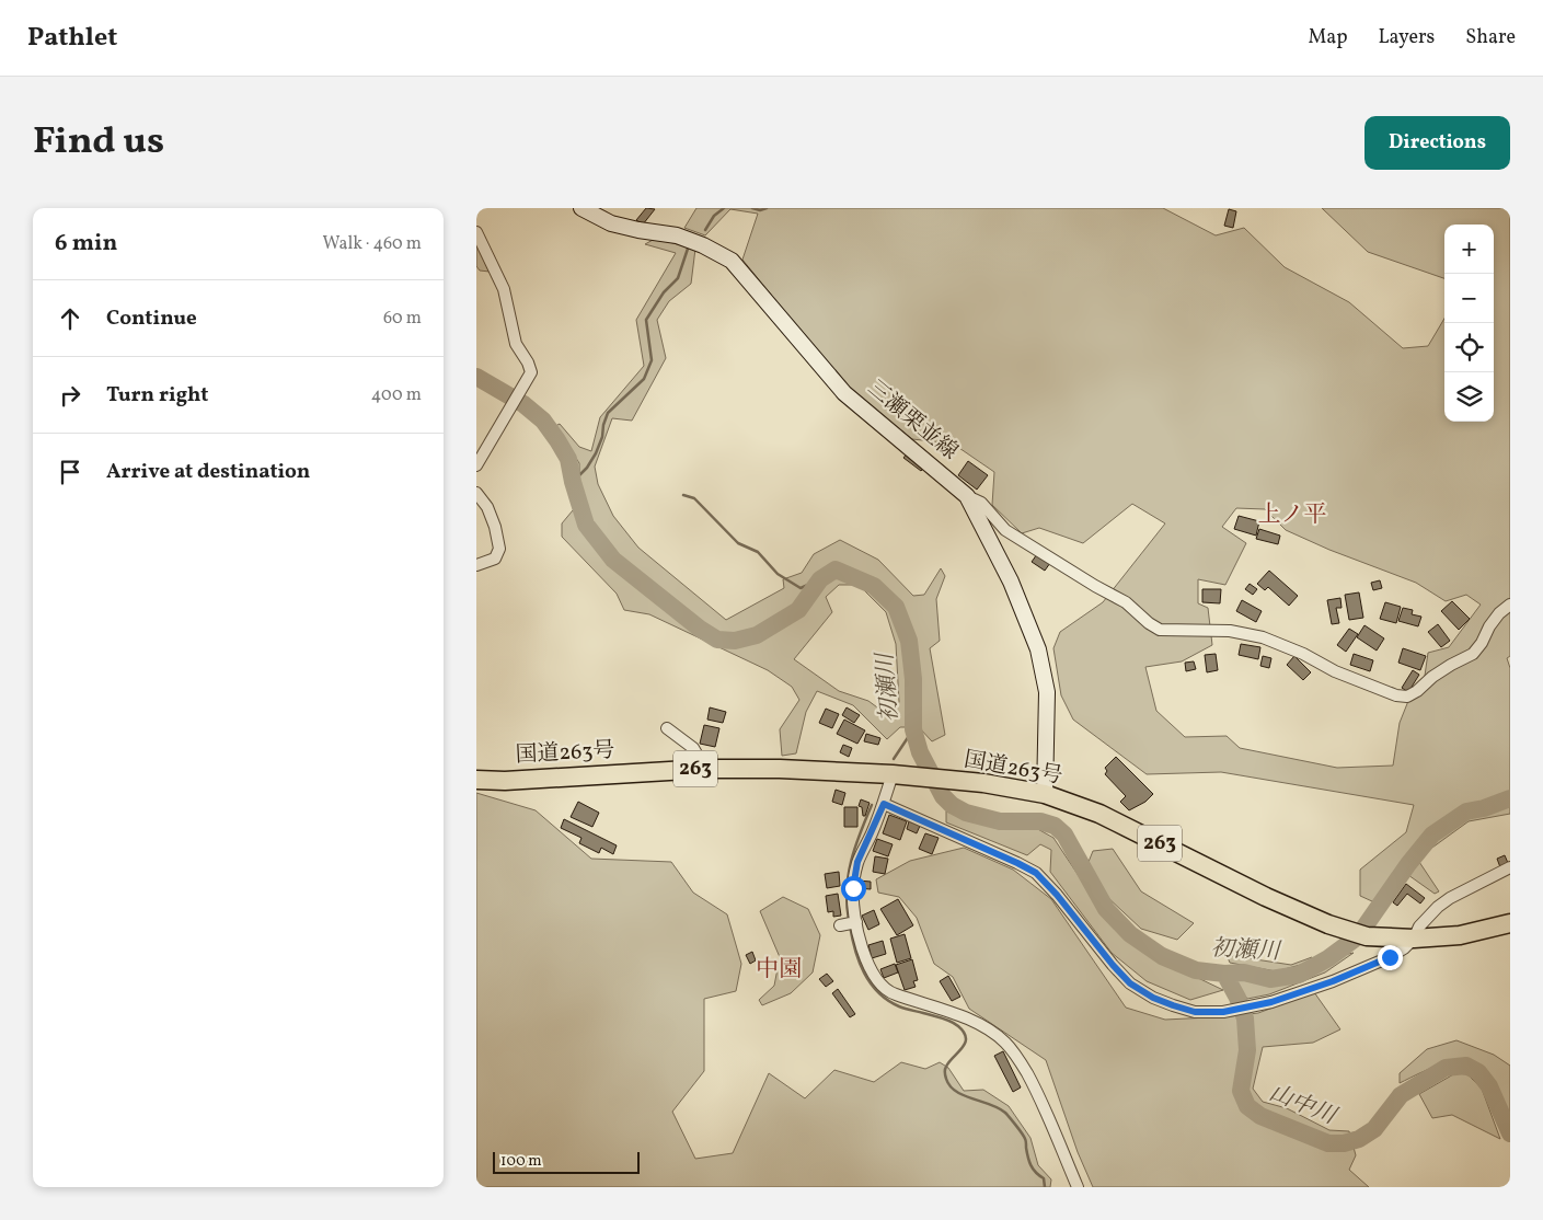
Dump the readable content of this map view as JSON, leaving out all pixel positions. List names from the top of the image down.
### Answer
{
  "streets": {
    "highway": ["国道263号", "263"],
    "main road": ["三瀬栗並線"]
  },
  "crossings": [
    ["三瀬栗並線", "国道263号"]
  ],
  "districts": ["上ノ平", "中園"],
  "water": ["初瀬川", "山中川"],
  "scale_bar": "100 m",
  "page": {
    "header": "Pathlet",
    "nav": ["Map", "Layers", "Share"],
    "title": "Find us",
    "buttons": "Directions",
    "heading": ["6 min", "Walk · 460 m"],
    "map_buttons": ["+", "−"],
    "list": [
      ["Continue", "60 m"],
      ["Turn right", "400 m"],
      "Arrive at destination"
    ],
    "scale": "100 m"
  }
}
